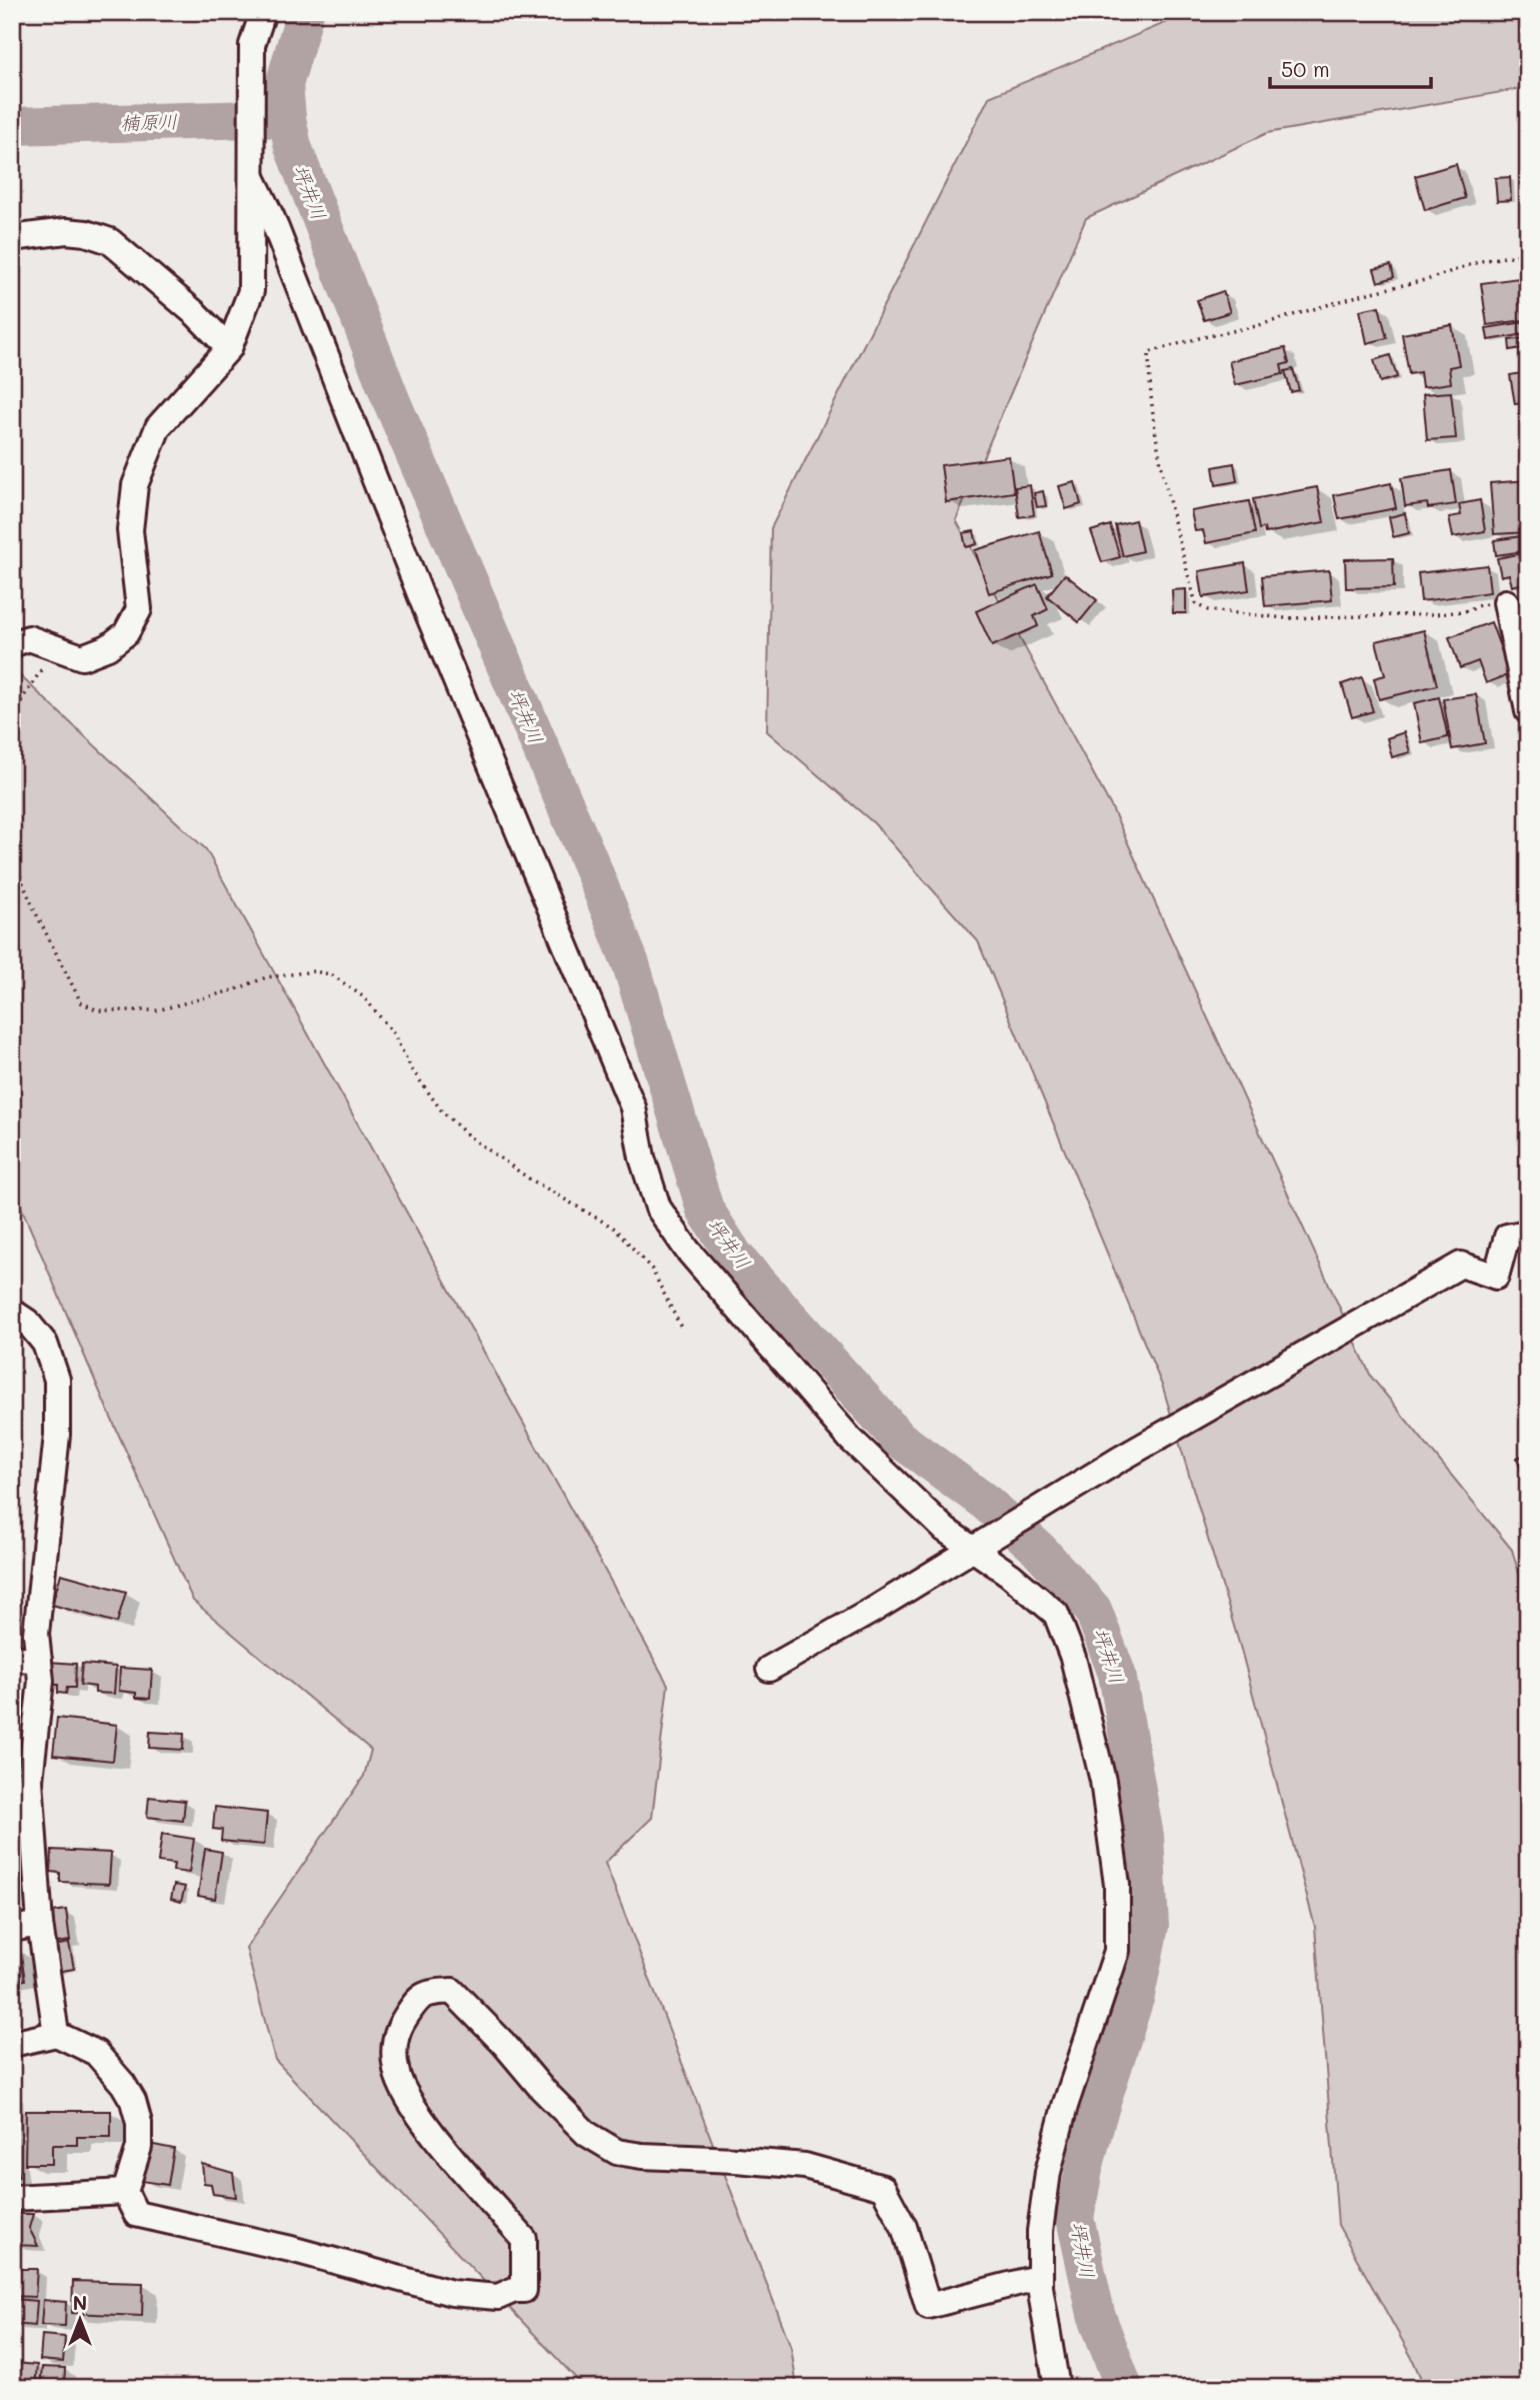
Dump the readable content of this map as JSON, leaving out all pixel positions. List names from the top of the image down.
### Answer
{
  "water": ["楠原川", "坪井川"],
  "scale_bar": "50 m",
  "north": "top"
}
